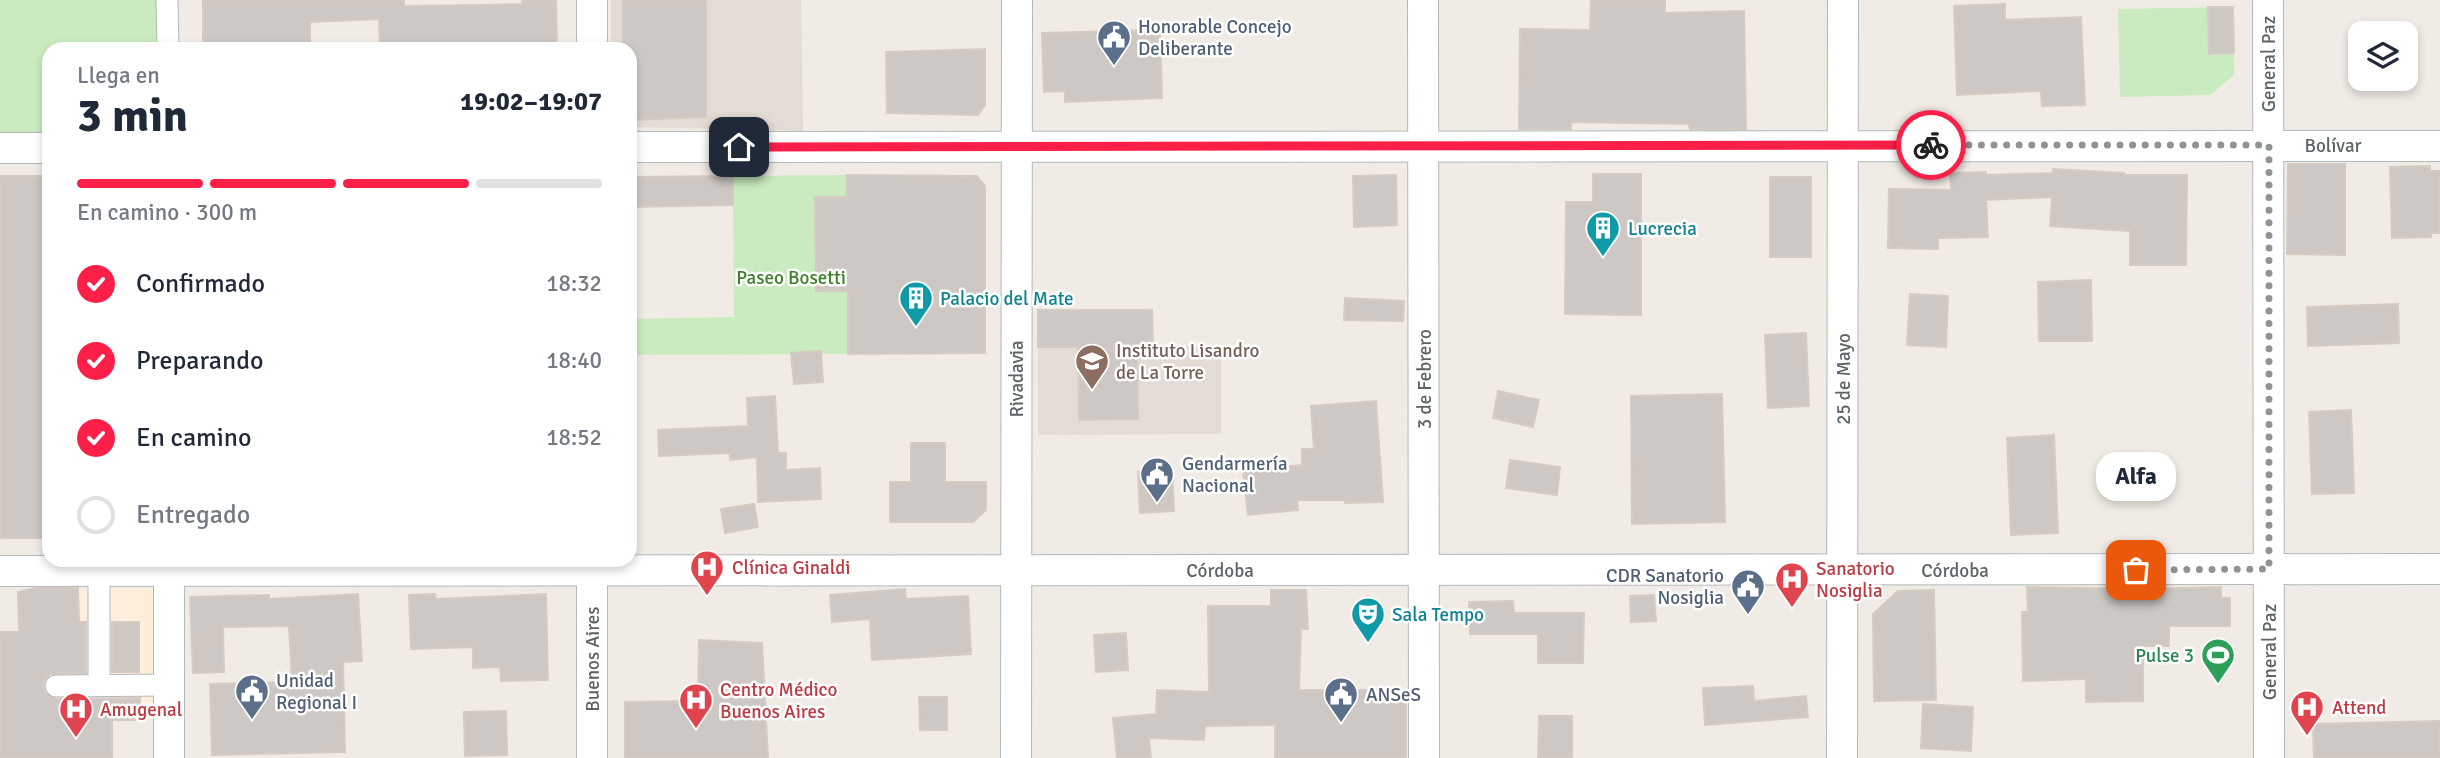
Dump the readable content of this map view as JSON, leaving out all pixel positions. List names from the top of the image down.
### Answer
{
  "streets": {
    "street": [
      "General Paz",
      "Bolívar",
      "Rivadavia",
      "3 de Febrero",
      "25 de Mayo",
      "Córdoba",
      "Buenos Aires"
    ]
  },
  "crossings": [
    ["General Paz", "Bolívar"],
    ["General Paz", "Córdoba"],
    ["Bolívar", "Rivadavia"],
    ["Bolívar", "3 de Febrero"],
    ["Bolívar", "25 de Mayo"],
    ["Rivadavia", "Córdoba"],
    ["3 de Febrero", "Córdoba"],
    ["25 de Mayo", "Córdoba"]
  ],
  "parks": ["Paseo Bosetti"],
  "places": {
    "public building": [
      "Honorable Concejo Deliberante",
      "Gendarmería Nacional",
      "CDR Sanatorio Nosiglia",
      "Unidad Regional I",
      "ANSeS"
    ],
    "building": ["Lucrecia", "Palacio del Mate"],
    "school or university": ["Instituto Lisandro de La Torre"],
    "other": ["Alfa"],
    "hospital": [
      "Clínica Ginaldi",
      "Sanatorio Nosiglia",
      "Centro Médico Buenos Aires",
      "Attend",
      "Amugenal"
    ],
    "theatre": ["Sala Tempo"],
    "sports": ["Pulse 3"]
  },
  "page": {
    "heading": ["3 min", "Llega en", "19:02–19:07"],
    "bar": "En camino · 300 m",
    "list": [
      ["Confirmado", "18:32"],
      ["Preparando", "18:40"],
      ["En camino", "18:52"],
      "Entregado"
    ],
    "bubble": "Alfa"
  }
}
